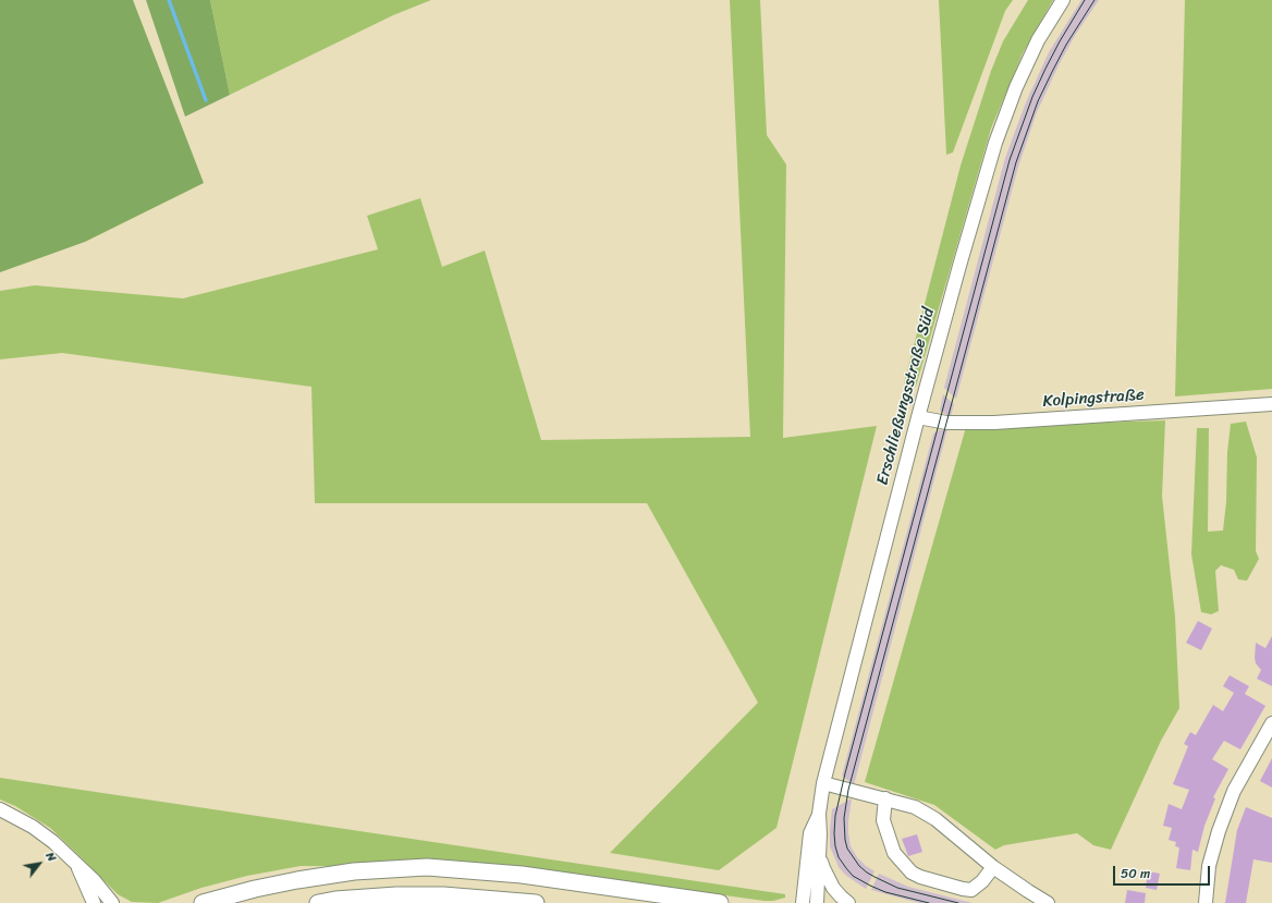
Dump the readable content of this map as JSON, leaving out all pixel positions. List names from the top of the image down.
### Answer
{
  "streets": {
    "street": ["Erschließungsstraße Süd", "Kolpingstraße"]
  },
  "crossings": [
    ["Erschließungsstraße Süd", "Kolpingstraße"]
  ],
  "scale_bar": "50 m",
  "north": "top right"
}
